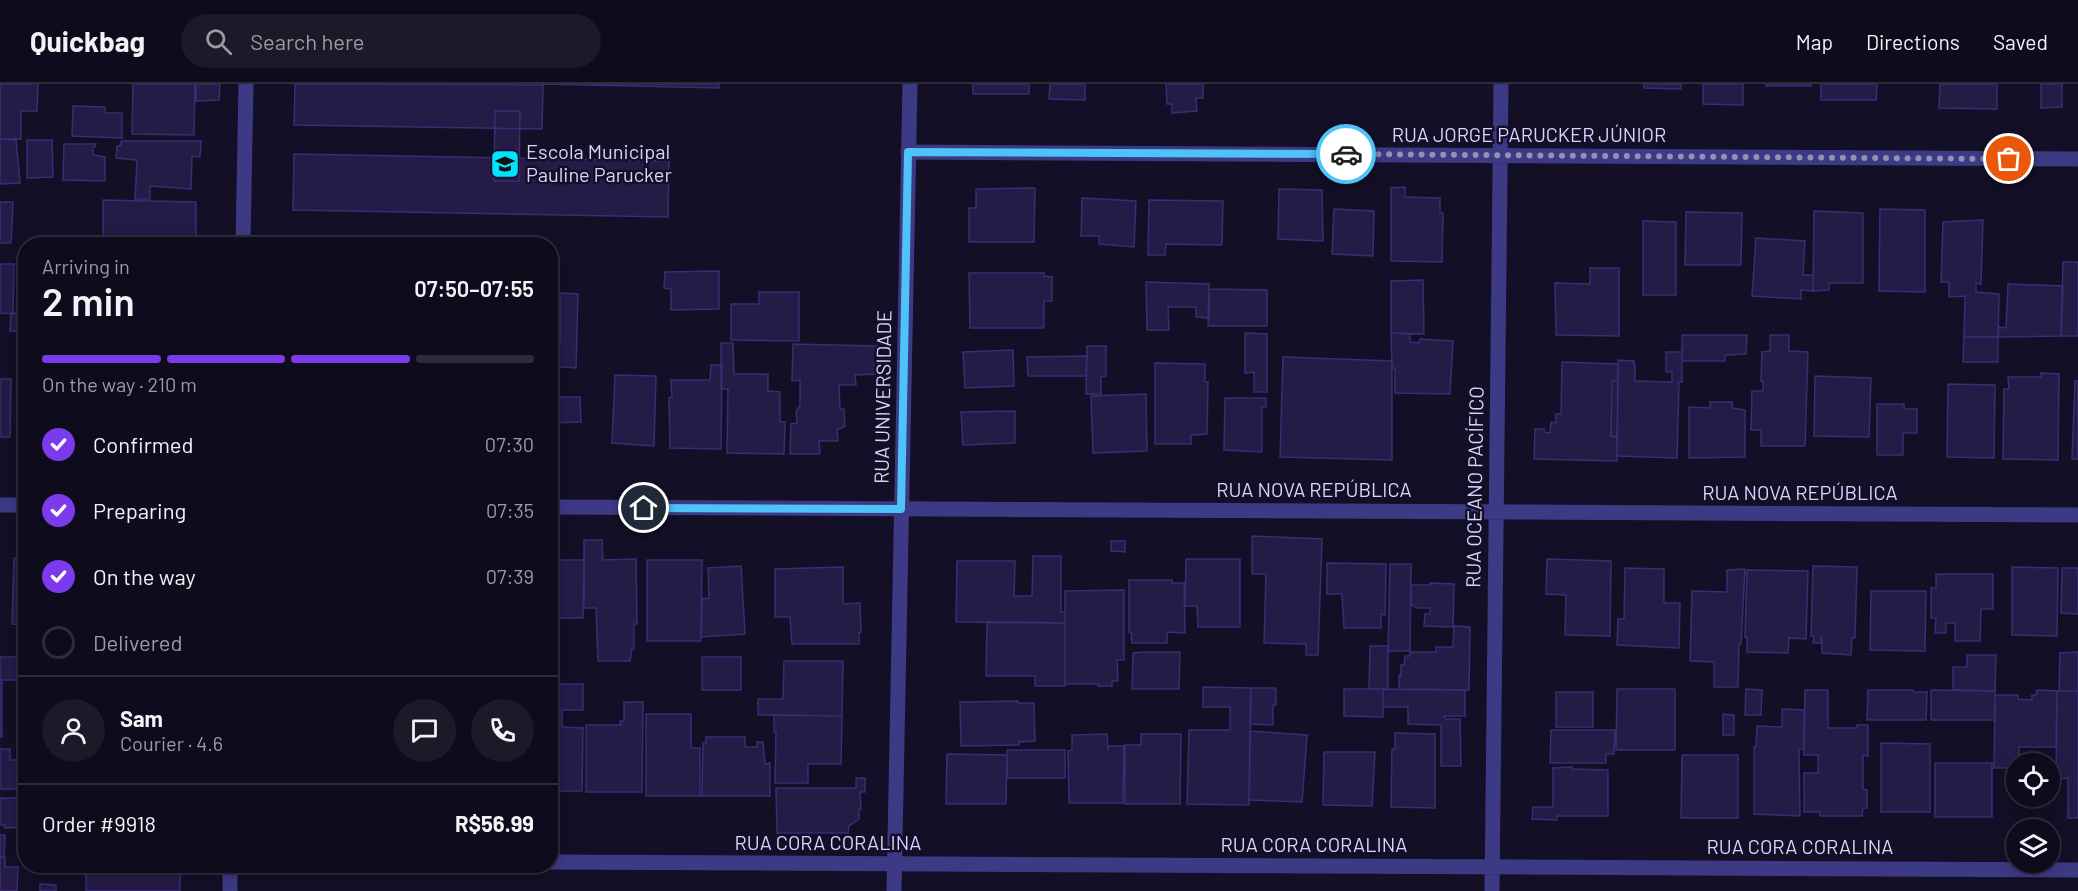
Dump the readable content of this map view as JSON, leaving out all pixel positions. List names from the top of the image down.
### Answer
{
  "streets": {
    "street": [
      "RUA JORGE PARUCKER JÚNIOR",
      "RUA UNIVERSIDADE",
      "RUA OCEANO PACÍFICO",
      "RUA NOVA REPÚBLICA",
      "RUA CORA CORALINA"
    ]
  },
  "crossings": [
    ["RUA JORGE PARUCKER JÚNIOR", "RUA UNIVERSIDADE"],
    ["RUA JORGE PARUCKER JÚNIOR", "RUA OCEANO PACÍFICO"],
    ["RUA UNIVERSIDADE", "RUA NOVA REPÚBLICA"],
    ["RUA UNIVERSIDADE", "RUA CORA CORALINA"],
    ["RUA OCEANO PACÍFICO", "RUA NOVA REPÚBLICA"],
    ["RUA OCEANO PACÍFICO", "RUA CORA CORALINA"]
  ],
  "places": {
    "school or university": ["Escola Municipal Pauline Parucker"]
  },
  "page": {
    "header": "Quickbag",
    "search": "Search here",
    "nav": ["Map", "Directions", "Saved"],
    "heading": ["2 min", "Arriving in", "07:50–07:55"],
    "panel": [
      "Sam",
      "Courier · 4.6",
      "Order #9918",
      "R$56.99"
    ],
    "bar": "On the way · 210 m",
    "list": [
      ["Confirmed", "07:30"],
      ["Preparing", "07:35"],
      ["On the way", "07:39"],
      "Delivered"
    ]
  }
}
